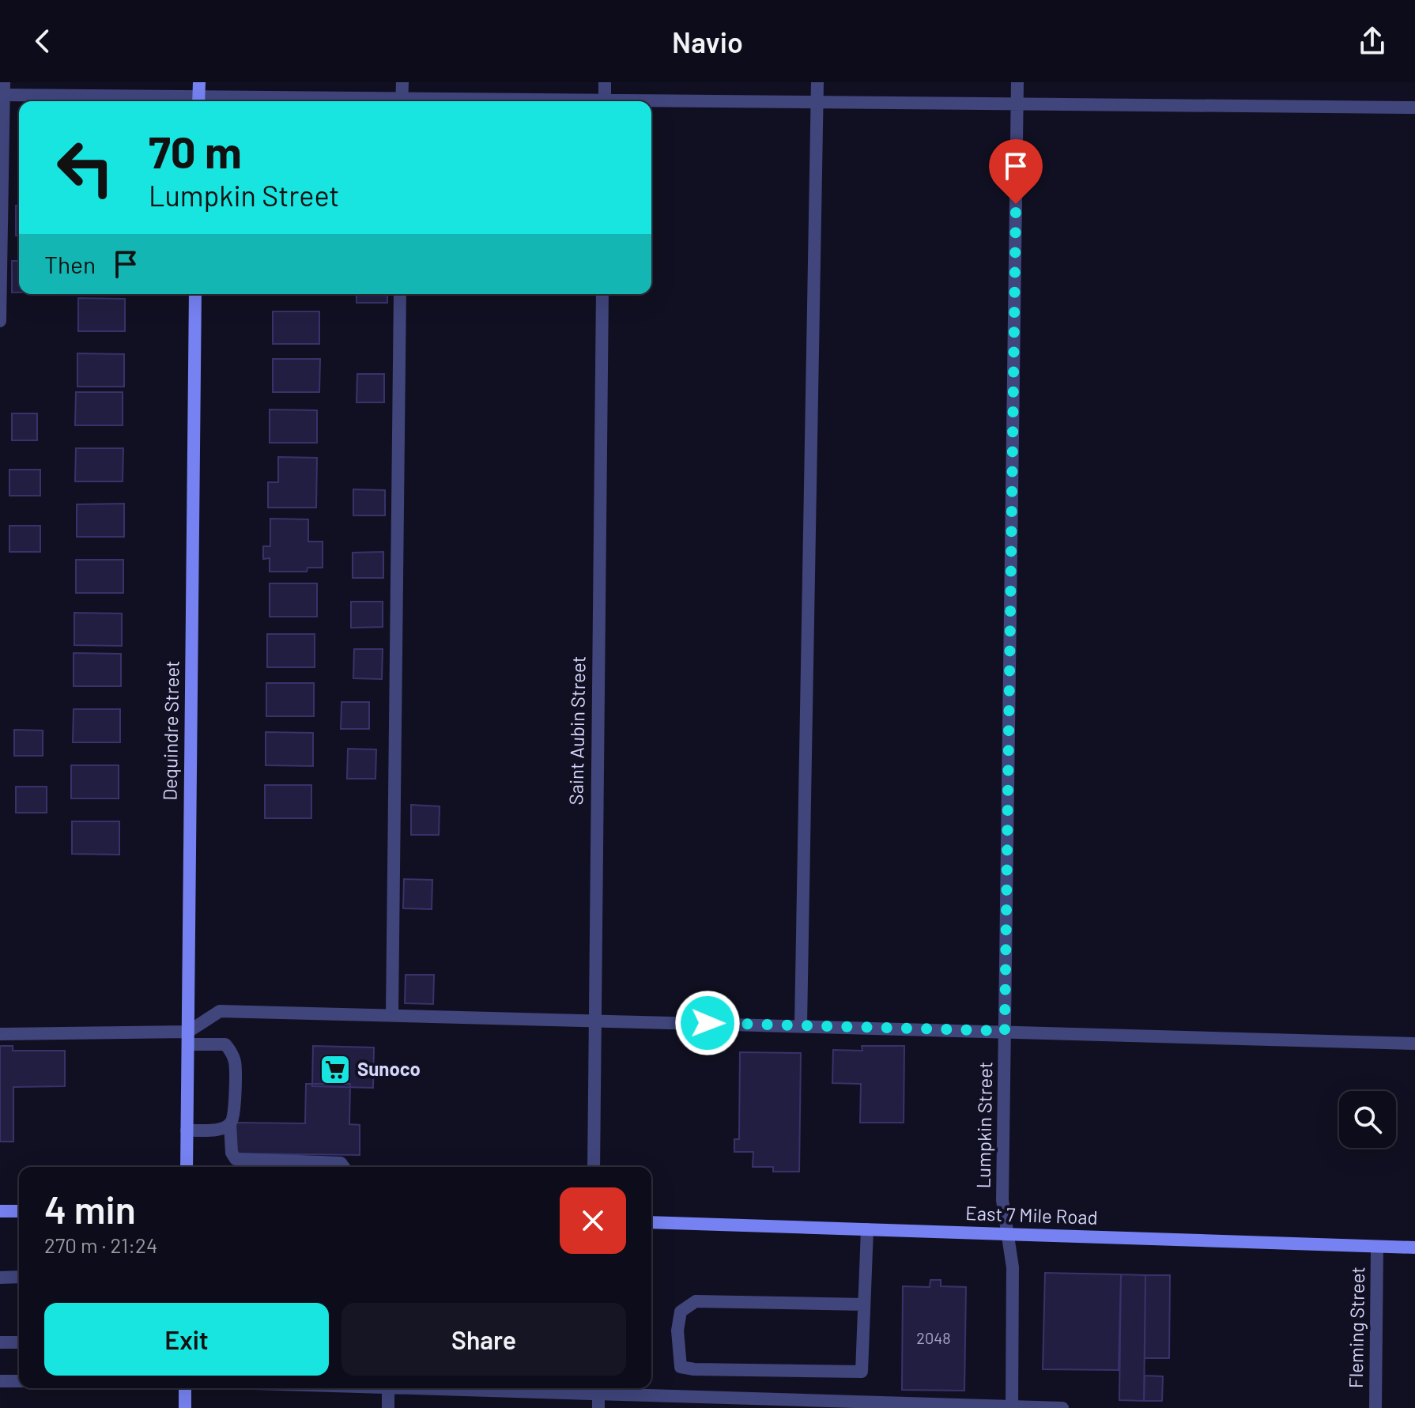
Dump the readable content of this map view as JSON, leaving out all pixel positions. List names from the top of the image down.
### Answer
{
  "streets": {
    "street": [
      "Dequindre Street",
      "Saint Aubin Street",
      "Lumpkin Street",
      "East 7 Mile Road",
      "Fleming Street"
    ]
  },
  "crossings": [
    ["Lumpkin Street", "East 7 Mile Road"],
    ["East 7 Mile Road", "Fleming Street"]
  ],
  "places": {
    "supermarket": ["Sunoco"]
  },
  "house_numbers": ["2048"],
  "page": {
    "header": "Navio",
    "turn": ["70 m", "Lumpkin Street"],
    "then": "Then",
    "heading": ["4 min", "270 m · 21:24"],
    "buttons": ["Exit", "Share"]
  }
}
